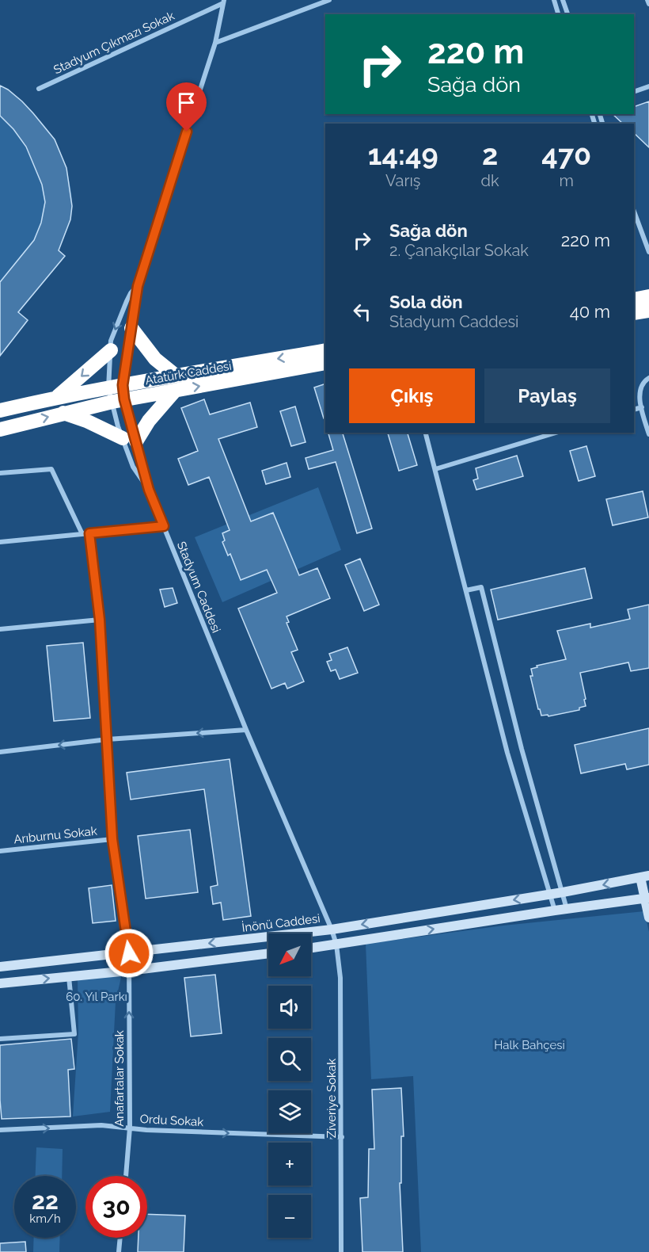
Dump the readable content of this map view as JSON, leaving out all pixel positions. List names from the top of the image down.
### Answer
{
  "streets": {
    "highway": ["Atatürk Caddesi"],
    "main road": ["İnönü Caddesi"],
    "street": [
      "Stadyum Çıkmazı Sokak",
      "Stadyum Caddesi",
      "Arıburnu Sokak",
      "Anafartalar Sokak",
      "Ziveriye Sokak",
      "Ordu Sokak"
    ]
  },
  "crossings": [
    ["Stadyum Çıkmazı Sokak", "Stadyum Caddesi"],
    ["Atatürk Caddesi", "Stadyum Caddesi"],
    ["Stadyum Caddesi", "İnönü Caddesi"],
    ["Stadyum Caddesi", "Ziveriye Sokak"],
    ["Arıburnu Sokak", "Anafartalar Sokak"],
    ["İnönü Caddesi", "Anafartalar Sokak"],
    ["Anafartalar Sokak", "Ordu Sokak"],
    ["Ziveriye Sokak", "Ordu Sokak"]
  ],
  "one_way": ["Ordu Sokak"],
  "parks": ["60. Yıl Parkı", "Halk Bahçesi"],
  "north": "bottom left",
  "page": {
    "turn": ["220 m", "Sağa dön"],
    "eta": [
      "14:49",
      "Varış",
      "2",
      "dk",
      "470",
      "m"
    ],
    "list": [
      {
        "name": "Sağa dön",
        "note": "2. Çanakçılar Sokak",
        "value": "220 m"
      },
      {
        "name": "Sola dön",
        "note": "Stadyum Caddesi",
        "value": "40 m"
      }
    ],
    "buttons": ["Çıkış", "Paylaş"],
    "map_buttons": ["+", "−"],
    "speed": "22 km/h",
    "limit": "30"
  }
}
